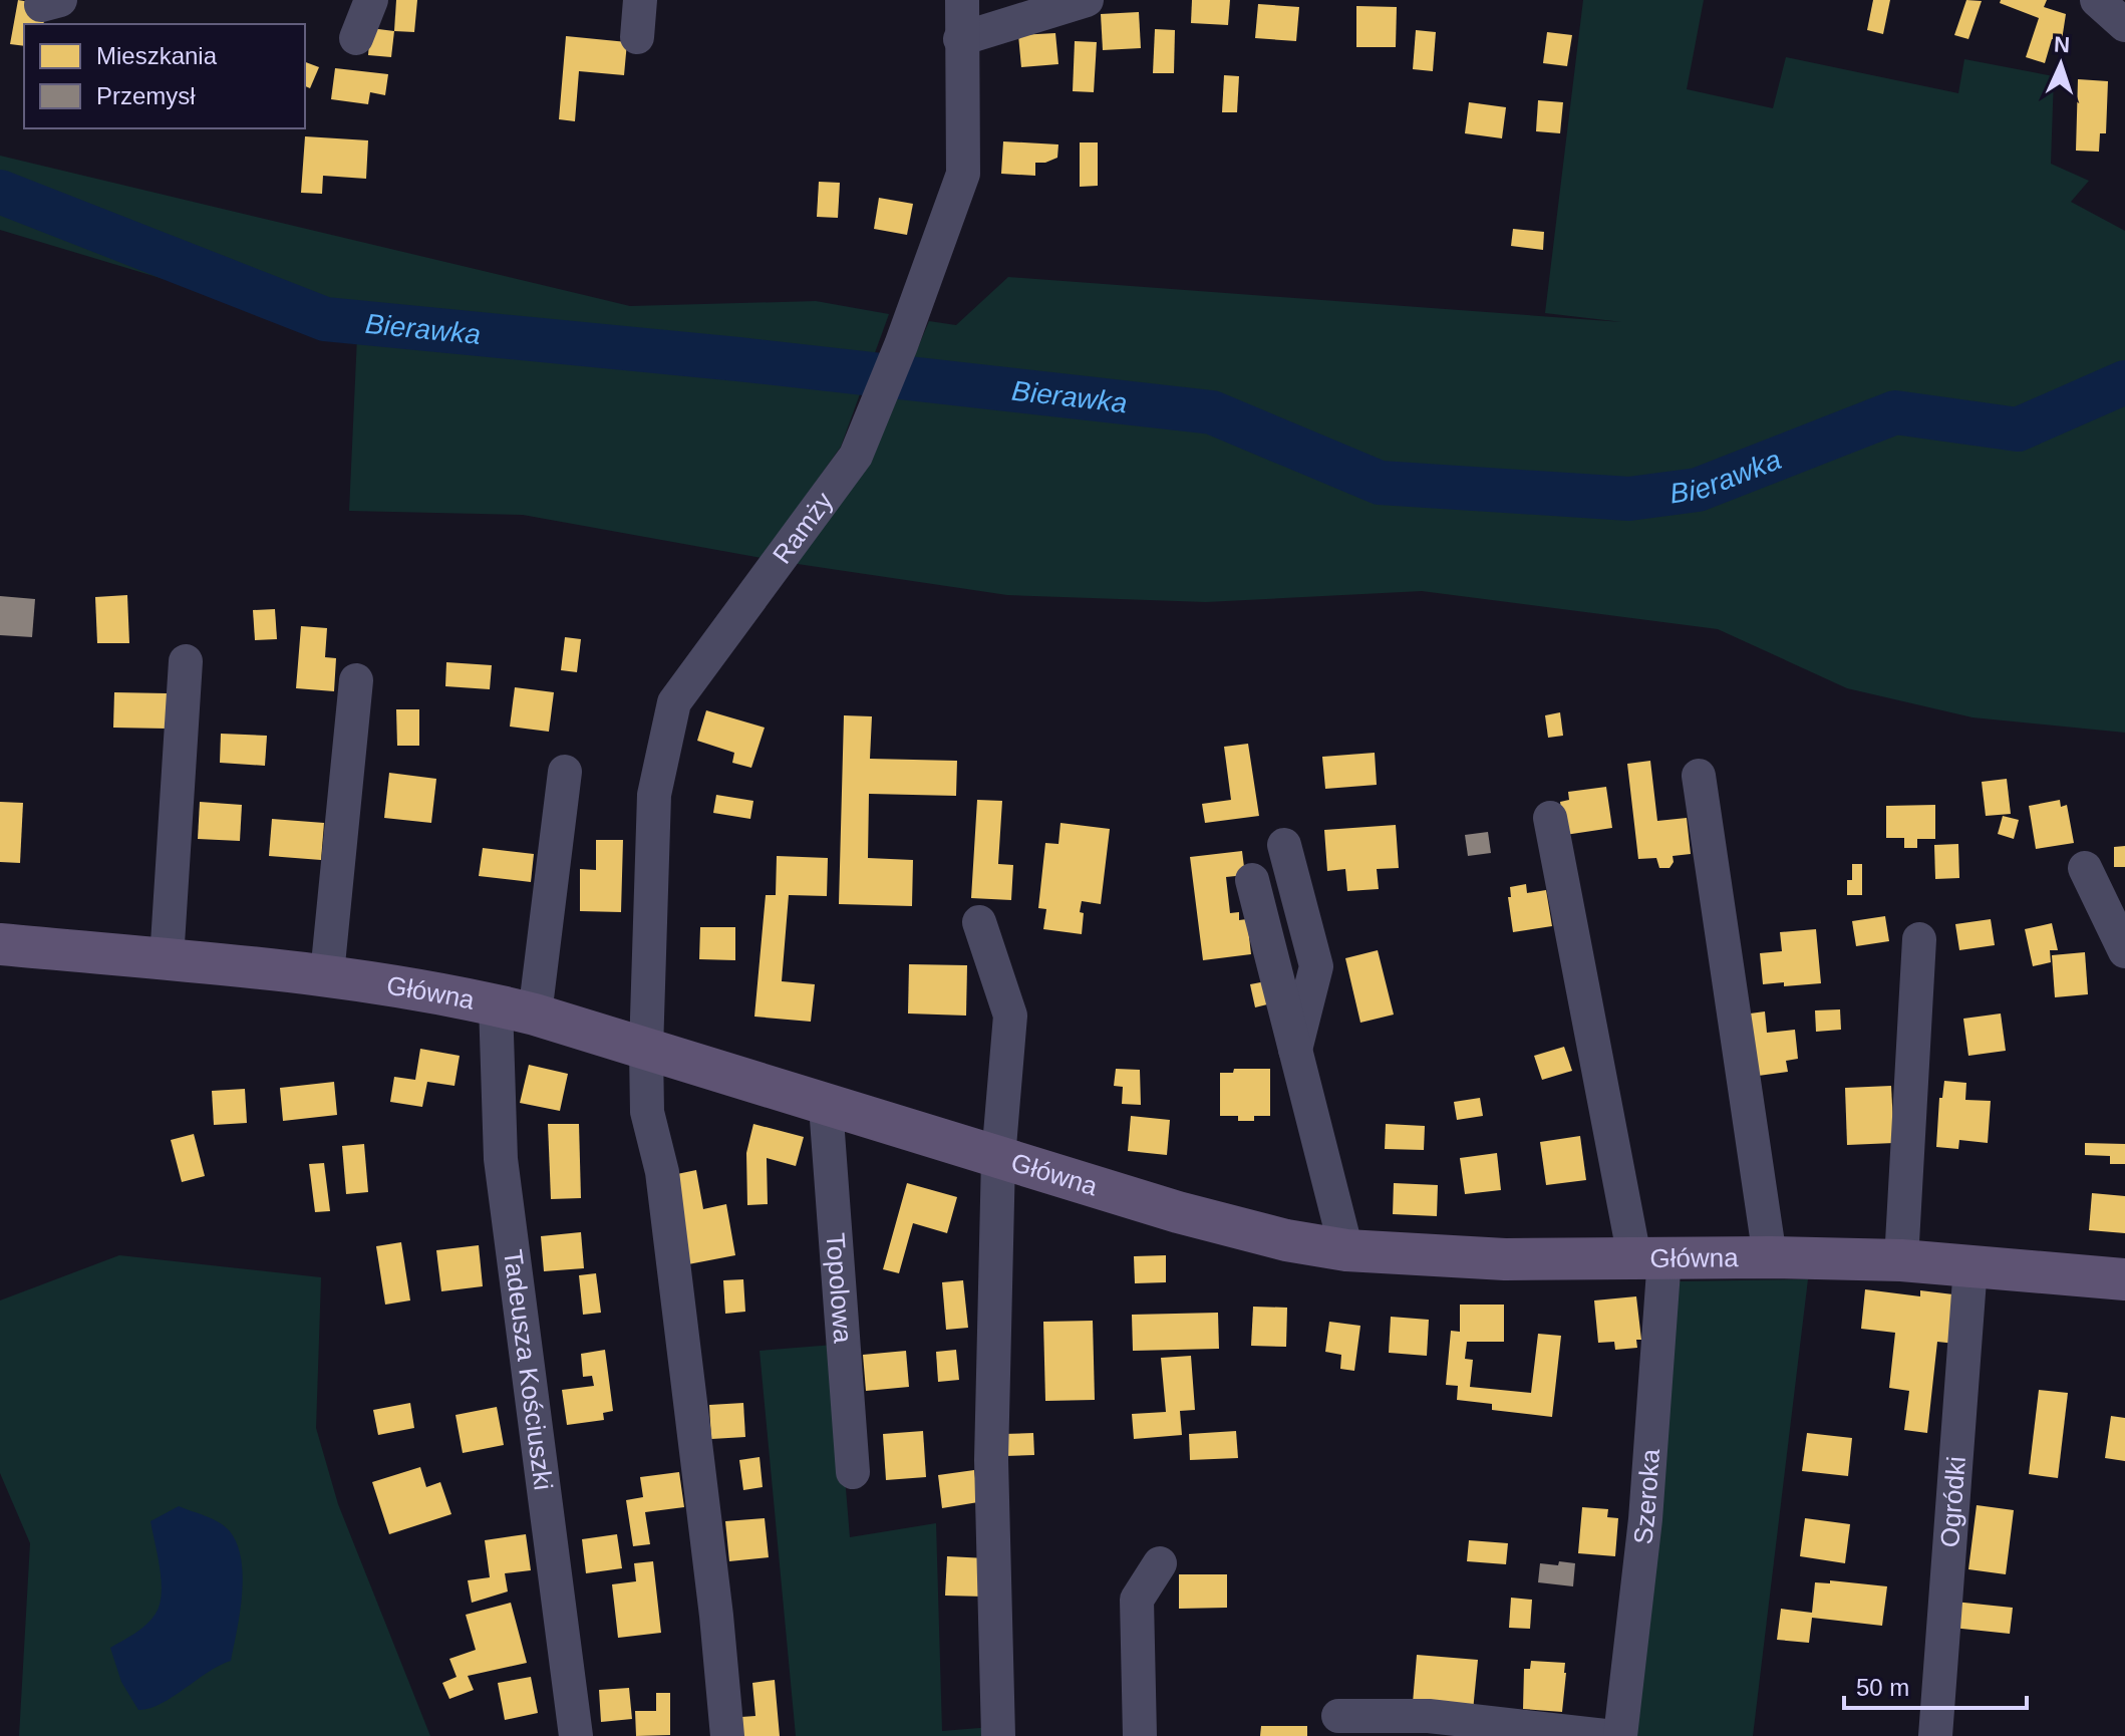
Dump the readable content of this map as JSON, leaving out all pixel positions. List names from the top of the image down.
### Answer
{
  "streets": {
    "main road": ["Główna"],
    "street": [
      "Ramży",
      "Topolowa",
      "Tadeusza Kościuszki",
      "Szeroka",
      "Ogródki"
    ]
  },
  "crossings": [
    ["Ramży", "Główna"],
    ["Główna", "Topolowa"],
    ["Główna", "Tadeusza Kościuszki"],
    ["Główna", "Szeroka"],
    ["Główna", "Ogródki"]
  ],
  "water": ["Bierawka"],
  "legend": ["Mieszkania", "Przemysł"],
  "scale_bar": "50 m",
  "north": "top"
}
